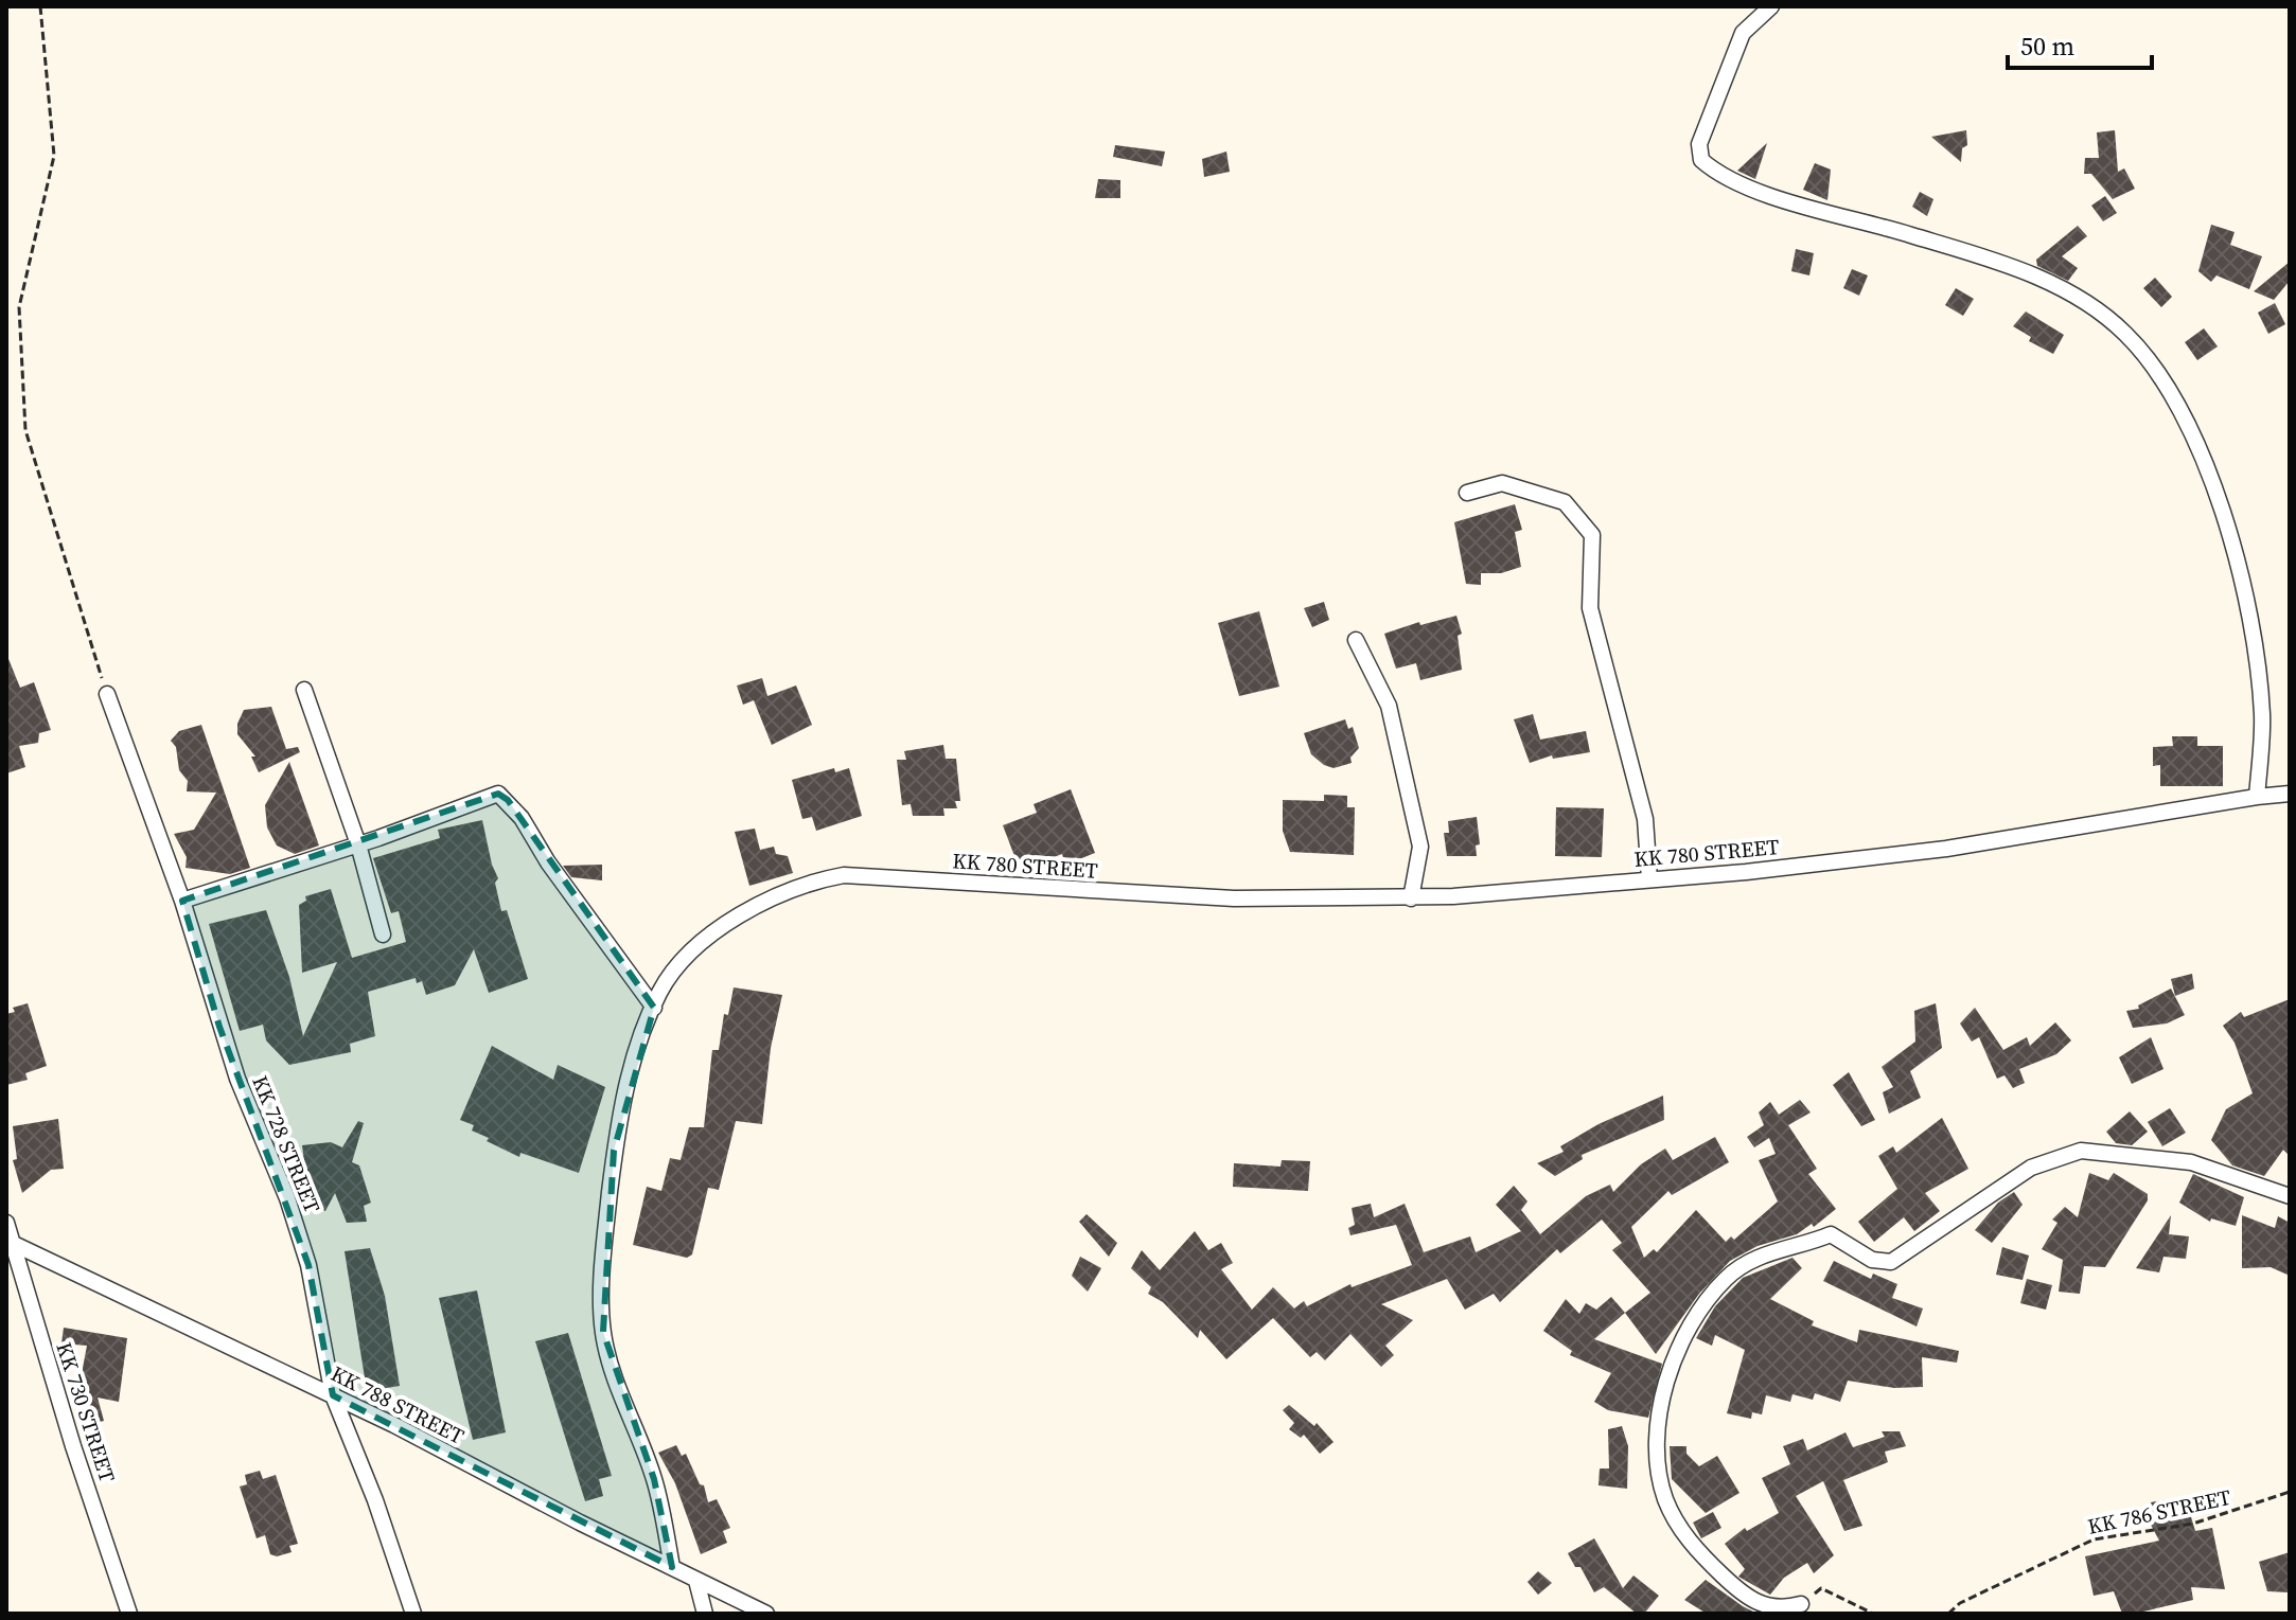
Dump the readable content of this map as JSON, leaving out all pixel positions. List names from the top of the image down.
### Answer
{
  "streets": {
    "street": [
      "KK 780 STREET",
      "KK 728 STREET",
      "KK 788 STREET",
      "KK 730 STREET"
    ],
    "path": ["KK 786 STREET"]
  },
  "crossings": [
    ["KK 780 STREET", "KK 788 STREET"],
    ["KK 728 STREET", "KK 788 STREET"],
    ["KK 788 STREET", "KK 730 STREET"]
  ],
  "scale_bar": "50 m"
}
